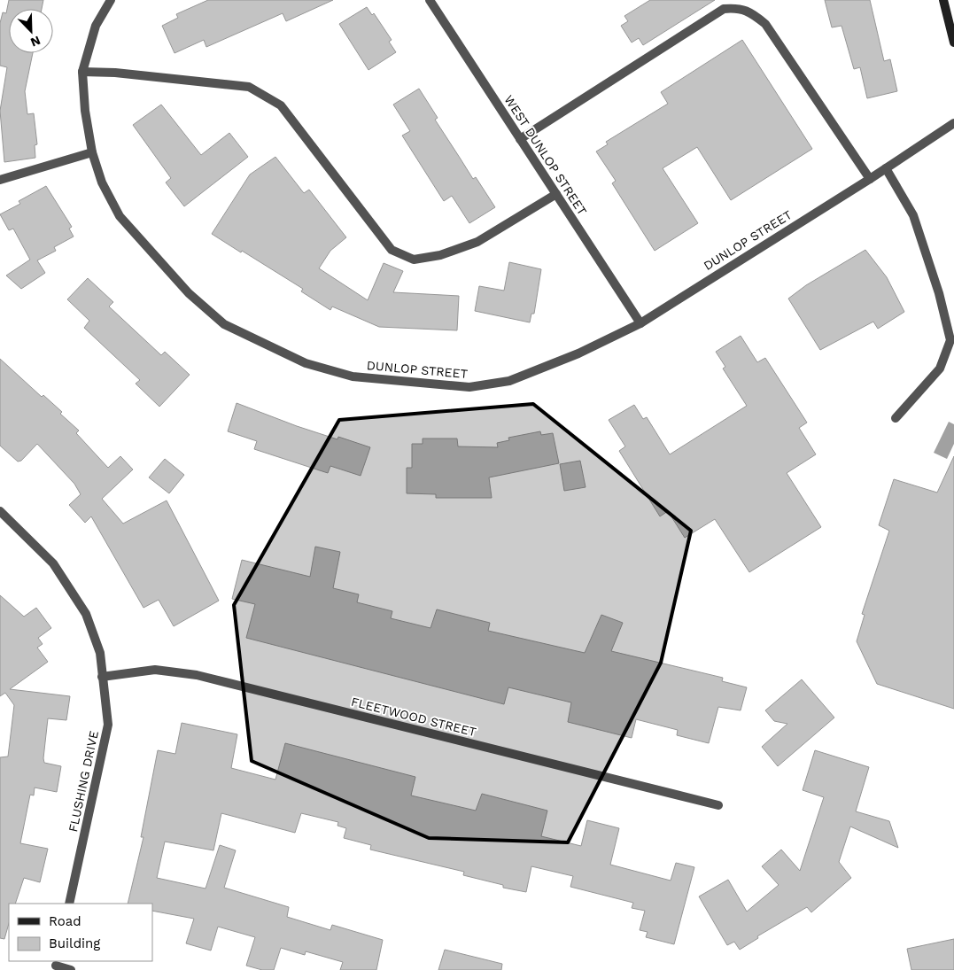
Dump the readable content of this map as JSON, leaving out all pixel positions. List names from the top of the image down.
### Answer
{
  "streets": {
    "street": [
      "WEST DUNLOP STREET",
      "DUNLOP STREET",
      "FLEETWOOD STREET",
      "FLUSHING DRIVE"
    ]
  },
  "crossings": [
    ["WEST DUNLOP STREET", "DUNLOP STREET"],
    ["FLEETWOOD STREET", "FLUSHING DRIVE"]
  ],
  "legend": ["Road", "Building"],
  "north": "bottom right"
}
